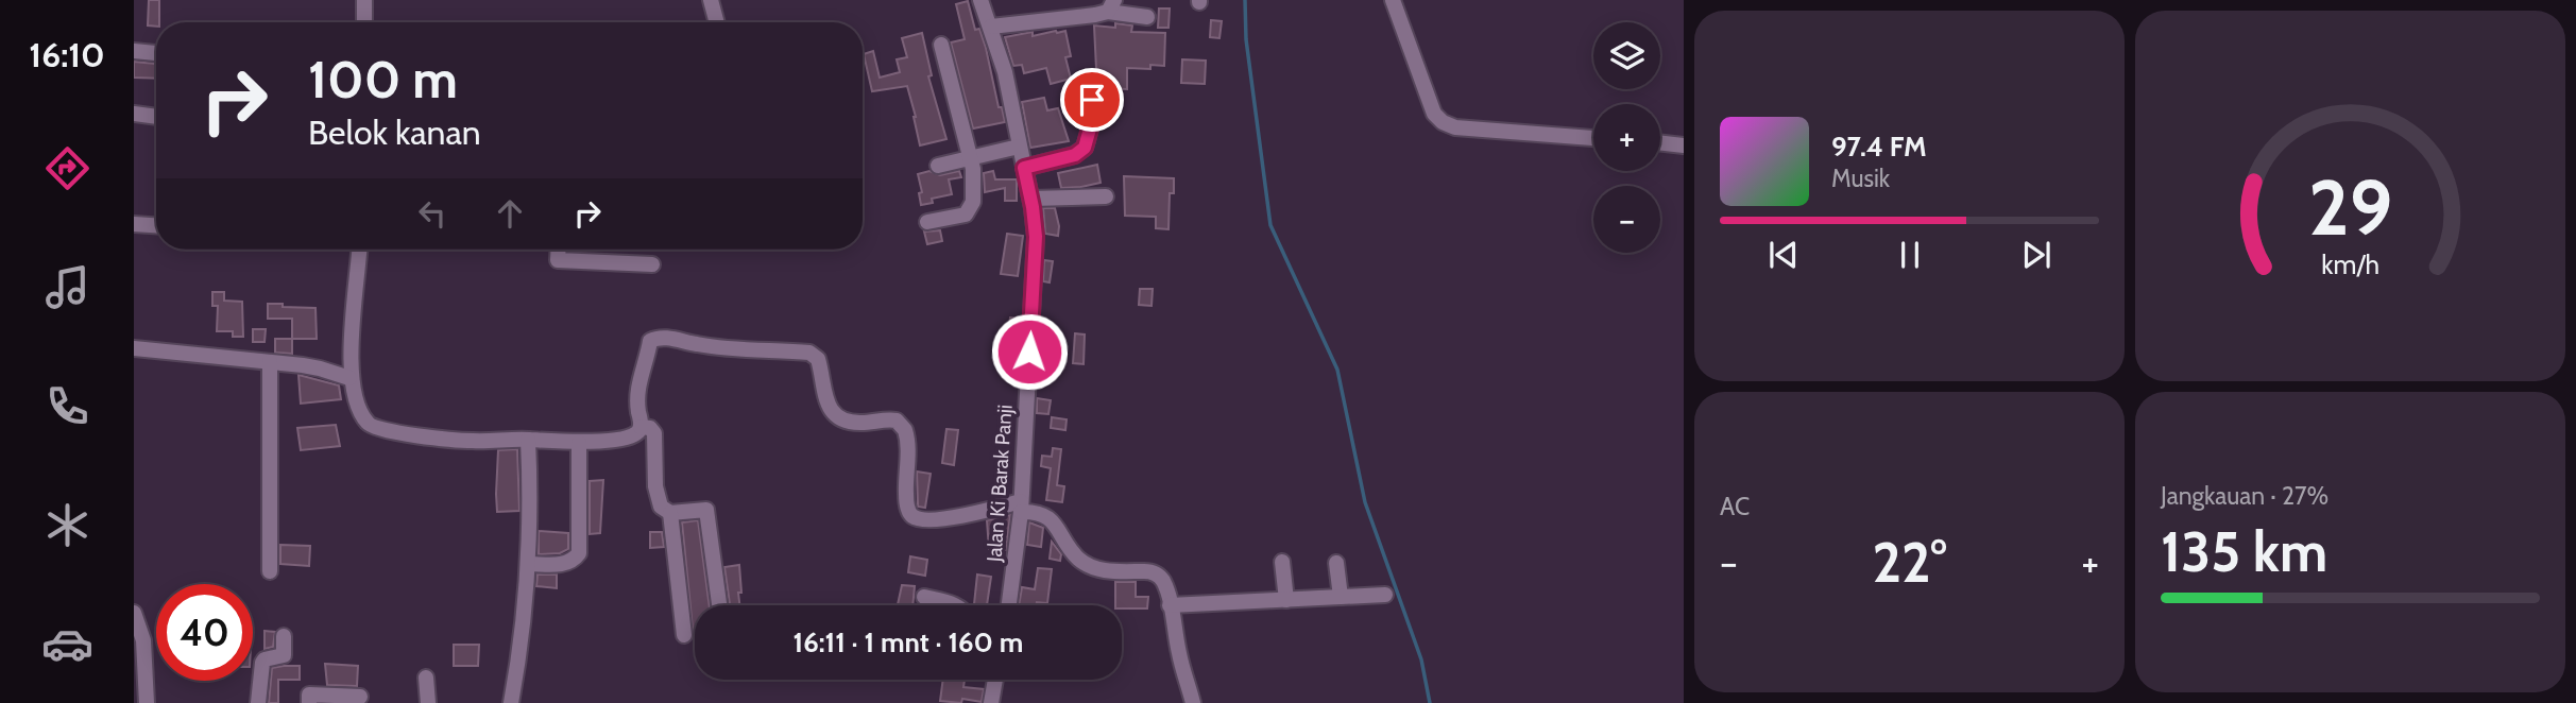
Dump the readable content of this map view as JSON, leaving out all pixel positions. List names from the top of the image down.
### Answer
{
  "streets": {
    "street": ["Jalan Ki Barak Panji"]
  },
  "page": {
    "tabs": "16:10",
    "map_buttons": ["+", "−"],
    "turn": ["100 m", "Belok kanan"],
    "song": ["97.4 FM", "Musik"],
    "tile": [
      "AC",
      ["Jangkauan · 27%", "135 km"]
    ],
    "heat": ["−", "22°", "+"],
    "limit": "40",
    "trip": "16:11 · 1 mnt · 160 m",
    "gauge": ["29", "km/h"]
  }
}
